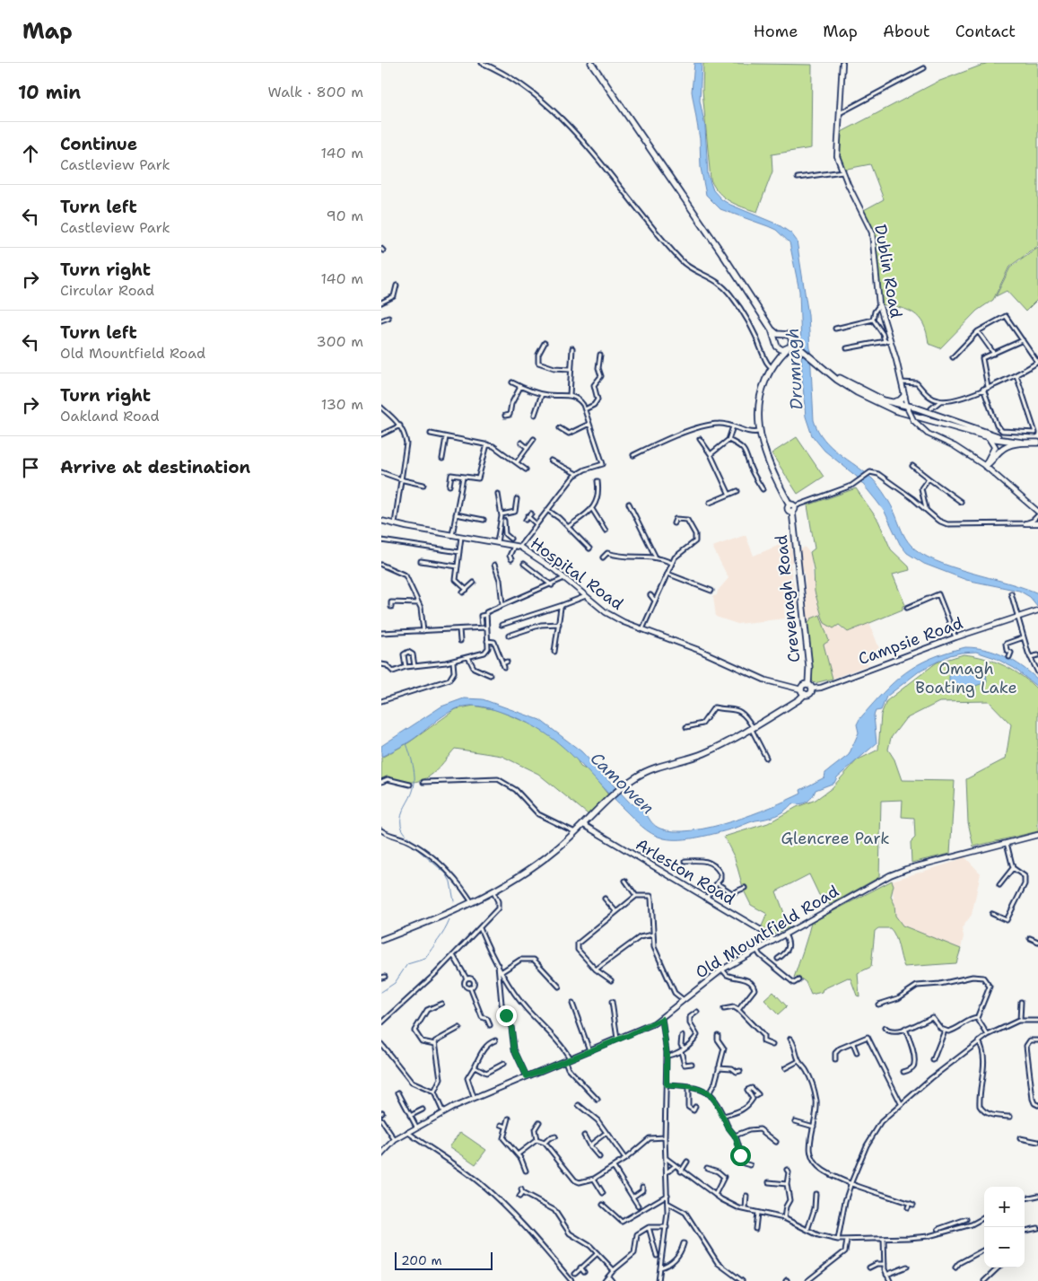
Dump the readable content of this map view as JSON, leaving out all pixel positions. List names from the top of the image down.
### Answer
{
  "streets": {
    "highway": ["Crevenagh Road"],
    "street": [
      "Dublin Road",
      "Hospital Road",
      "Campsie Road",
      "Arleston Road",
      "Old Mountfield Road"
    ]
  },
  "crossings": [
    ["Crevenagh Road", "Campsie Road"],
    ["Arleston Road", "Old Mountfield Road"]
  ],
  "water": ["Drumragh", "Camowen"],
  "parks": ["Omagh Boating Lake", "Glencree Park"],
  "scale_bar": "200 m",
  "page": {
    "header": "Map",
    "nav": [
      "Home",
      "Map",
      "About",
      "Contact"
    ],
    "heading": ["10 min", "Walk · 800 m"],
    "list": [
      ["Continue", "Castleview Park", "140 m"],
      ["Turn left", "Castleview Park", "90 m"],
      ["Turn right", "Circular Road", "140 m"],
      ["Turn left", "Old Mountfield Road", "300 m"],
      ["Turn right", "Oakland Road", "130 m"],
      "Arrive at destination"
    ],
    "map_buttons": ["+", "−"],
    "scale": "200 m"
  }
}
